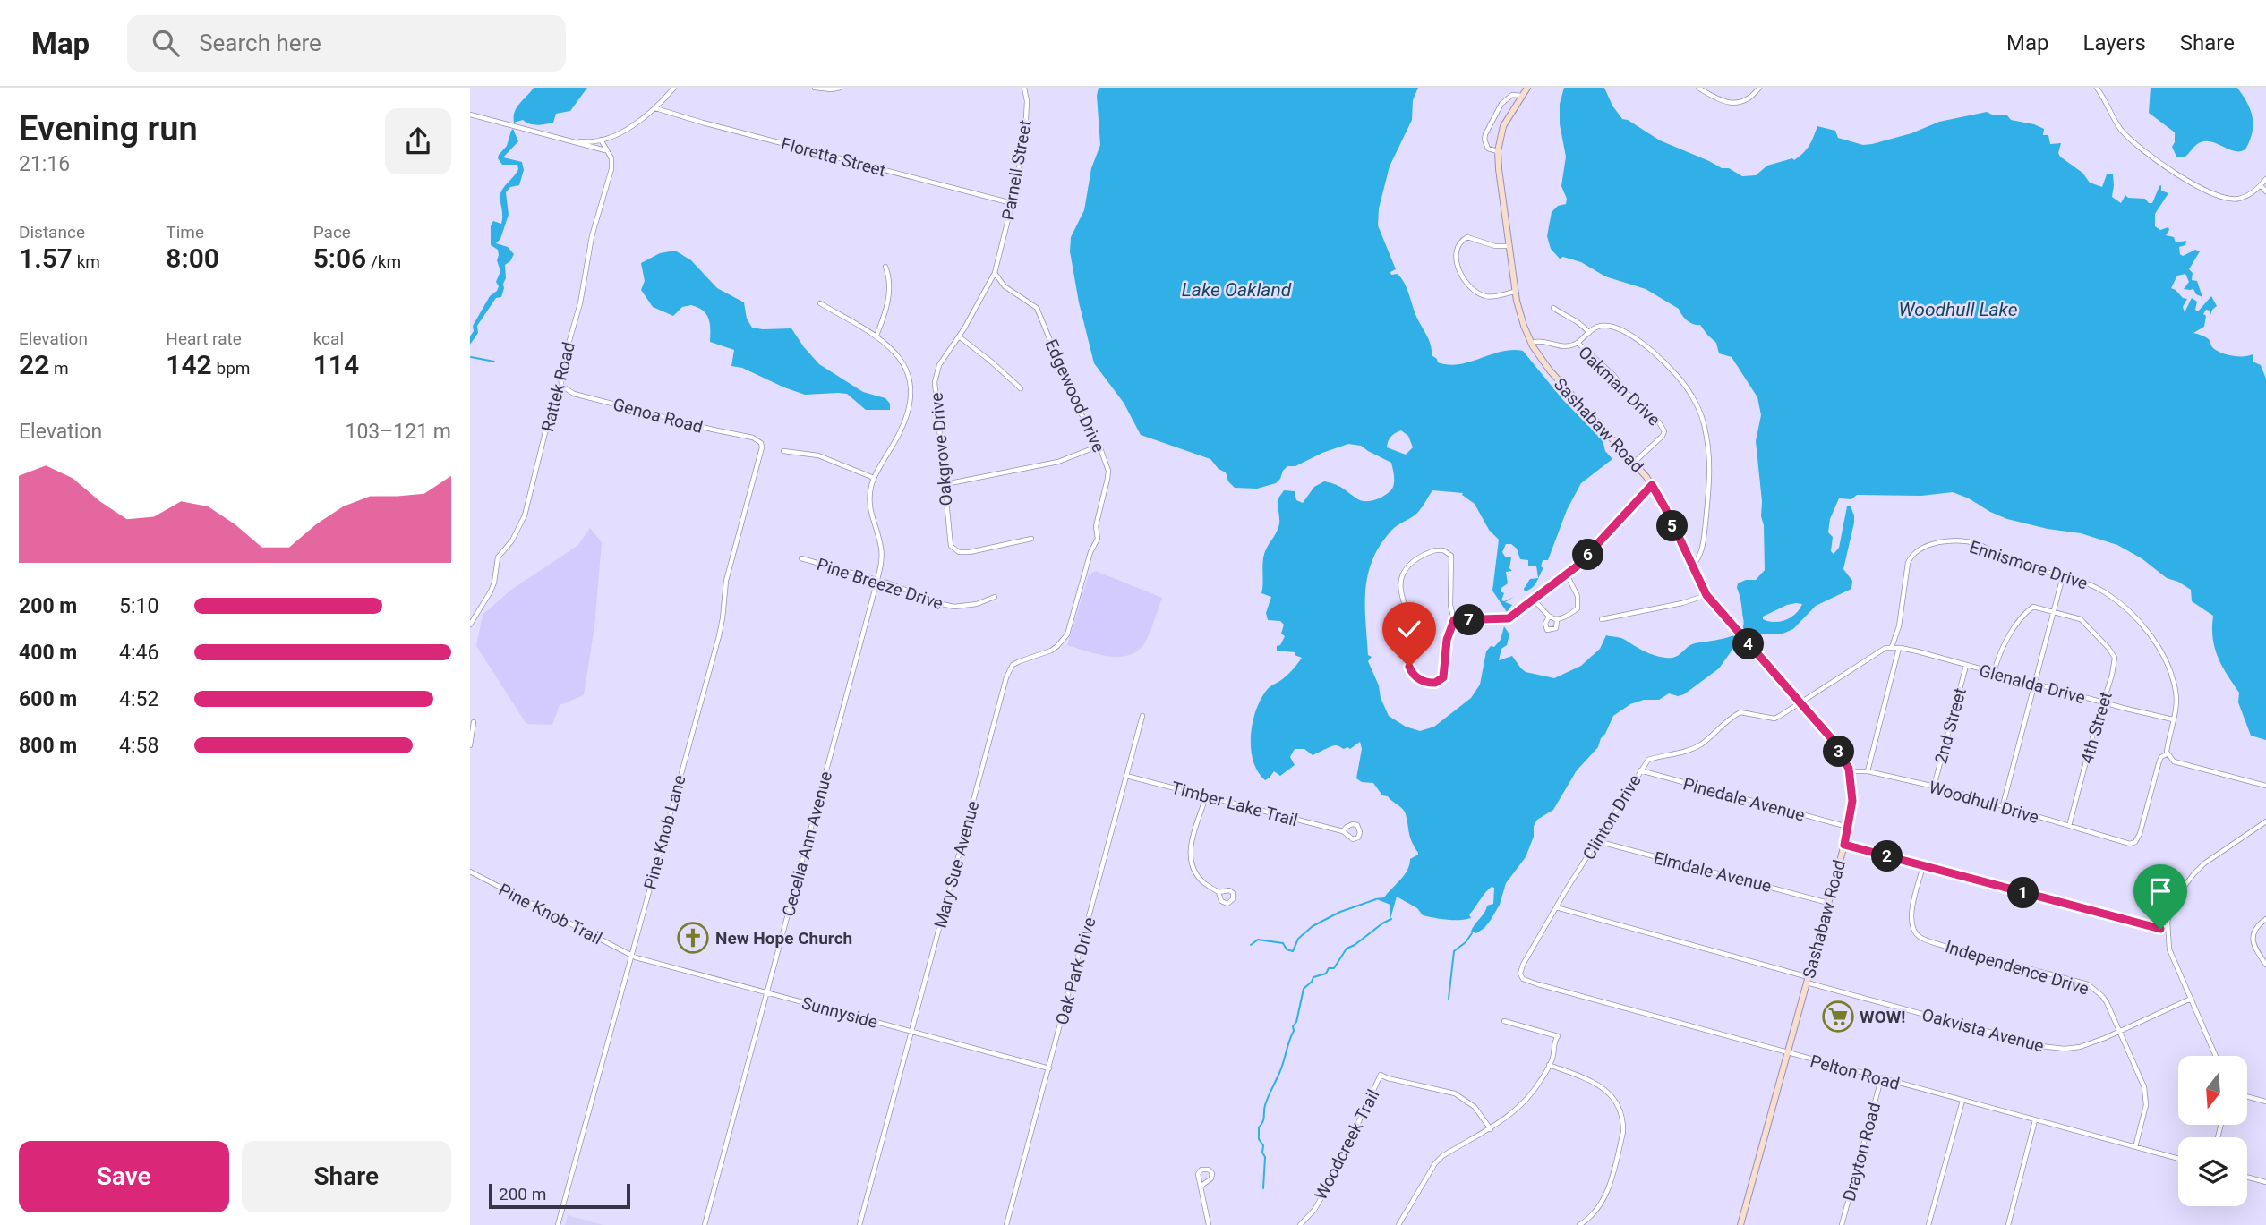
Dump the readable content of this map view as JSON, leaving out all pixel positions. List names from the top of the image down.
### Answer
{
  "streets": {
    "street": [
      "Floretta Street",
      "Parnell Street",
      "Oakman Drive",
      "Rattek Road",
      "Edgewood Drive",
      "Genoa Road",
      "Sashabaw Road",
      "Oakgrove Drive",
      "Ennismore Drive",
      "Pine Breeze Drive",
      "Glenalda Drive",
      "2nd Street",
      "4th Street",
      "Pinedale Avenue",
      "Woodhull Drive",
      "Timber Lake Trail",
      "Clinton Drive",
      "Pine Knob Lane",
      "Cecelia Ann Avenue",
      "Mary Sue Avenue",
      "Elmdale Avenue",
      "Pine Knob Trail",
      "Independence Drive",
      "Oak Park Drive",
      "Sunnyside",
      "Oakvista Avenue",
      "Pelton Road",
      "Woodcreek Trail",
      "Drayton Road"
    ]
  },
  "crossings": [
    ["Floretta Street", "Parnell Street"],
    ["Parnell Street", "Oakgrove Drive"],
    ["Oakman Drive", "Sashabaw Road"],
    ["Rattek Road", "Genoa Road"],
    ["Edgewood Drive", "Oakgrove Drive"],
    ["Edgewood Drive", "Mary Sue Avenue"],
    ["Genoa Road", "Pine Knob Lane"],
    ["Sashabaw Road", "Pinedale Avenue"],
    ["Sashabaw Road", "Woodhull Drive"],
    ["Sashabaw Road", "Clinton Drive"],
    ["Sashabaw Road", "Elmdale Avenue"],
    ["Sashabaw Road", "Oakvista Avenue"],
    ["Sashabaw Road", "Pelton Road"],
    ["Ennismore Drive", "Glenalda Drive"],
    ["Ennismore Drive", "Woodhull Drive"],
    ["Ennismore Drive", "Clinton Drive"],
    ["Pine Breeze Drive", "Cecelia Ann Avenue"],
    ["Glenalda Drive", "2nd Street"],
    ["Glenalda Drive", "4th Street"],
    ["Glenalda Drive", "Clinton Drive"],
    ["2nd Street", "Woodhull Drive"],
    ["4th Street", "Woodhull Drive"],
    ["Pinedale Avenue", "Clinton Drive"],
    ["Timber Lake Trail", "Oak Park Drive"],
    ["Clinton Drive", "Elmdale Avenue"],
    ["Clinton Drive", "Oakvista Avenue"],
    ["Clinton Drive", "Pelton Road"],
    ["Pine Knob Lane", "Pine Knob Trail"],
    ["Pine Knob Lane", "Sunnyside"],
    ["Cecelia Ann Avenue", "Sunnyside"],
    ["Mary Sue Avenue", "Sunnyside"],
    ["Pine Knob Trail", "Sunnyside"],
    ["Independence Drive", "Oakvista Avenue"],
    ["Independence Drive", "Pelton Road"],
    ["Oak Park Drive", "Sunnyside"],
    ["Pelton Road", "Drayton Road"]
  ],
  "water": ["Lake Oakland", "Woodhull Lake"],
  "places": {
    "church": ["New Hope Church"],
    "supermarket": ["WOW!"]
  },
  "scale_bar": "200 m",
  "north": "bottom",
  "page": {
    "header": "Map",
    "search": "Search here",
    "nav": ["Map", "Layers", "Share"],
    "heading": ["Evening run", "21:16"],
    "stats": [
      ["Distance", "1.57 km"],
      ["Time", "8:00"],
      ["Pace", "5:06 /km"],
      ["Elevation", "22 m"],
      ["Heart rate", "142 bpm"],
      ["kcal", "114"]
    ],
    "chart": ["Elevation", "103–121 m"],
    "pins": [
      "5",
      "6",
      "7",
      "4",
      "3",
      "2",
      "1"
    ],
    "list": [
      {
        "name": "200 m",
        "note": "5:10"
      },
      {
        "name": "400 m",
        "note": "4:46"
      },
      {
        "name": "600 m",
        "note": "4:52"
      },
      {
        "name": "800 m",
        "note": "4:58"
      }
    ],
    "buttons": ["Save", "Share"],
    "scale": "200 m"
  }
}
